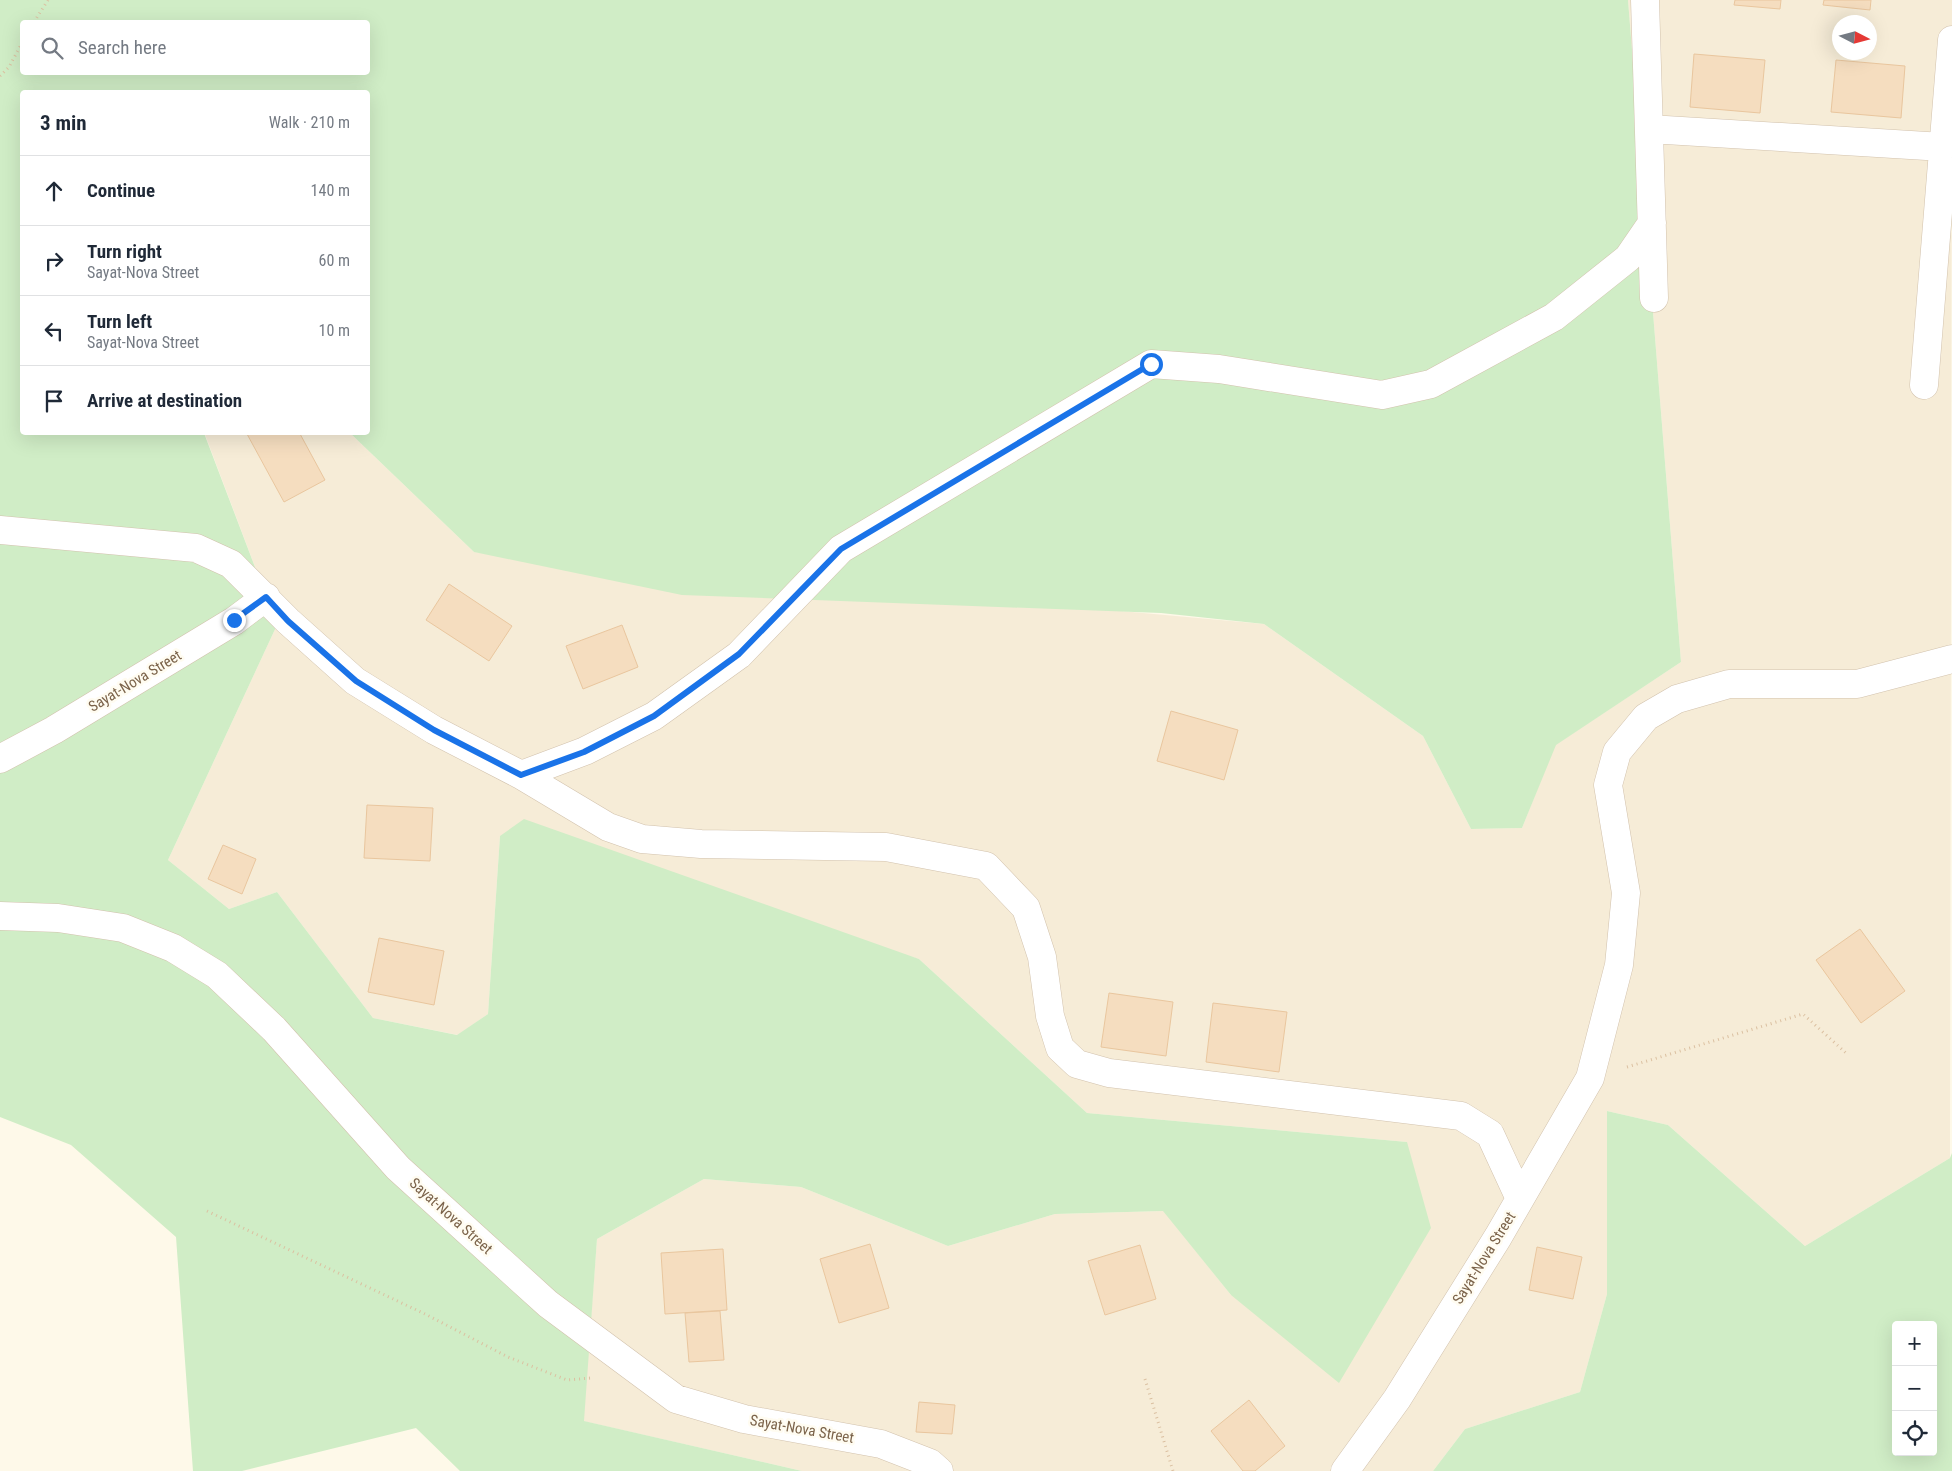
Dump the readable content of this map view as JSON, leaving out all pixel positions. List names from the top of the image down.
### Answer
{
  "streets": {
    "street": ["Sayat-Nova Street"]
  },
  "north": "right",
  "page": {
    "search": "Search here",
    "heading": ["3 min", "Walk · 210 m"],
    "list": [
      ["Continue", "140 m"],
      ["Turn right", "Sayat-Nova Street", "60 m"],
      ["Turn left", "Sayat-Nova Street", "10 m"],
      "Arrive at destination"
    ],
    "map_buttons": ["+", "−"]
  }
}
